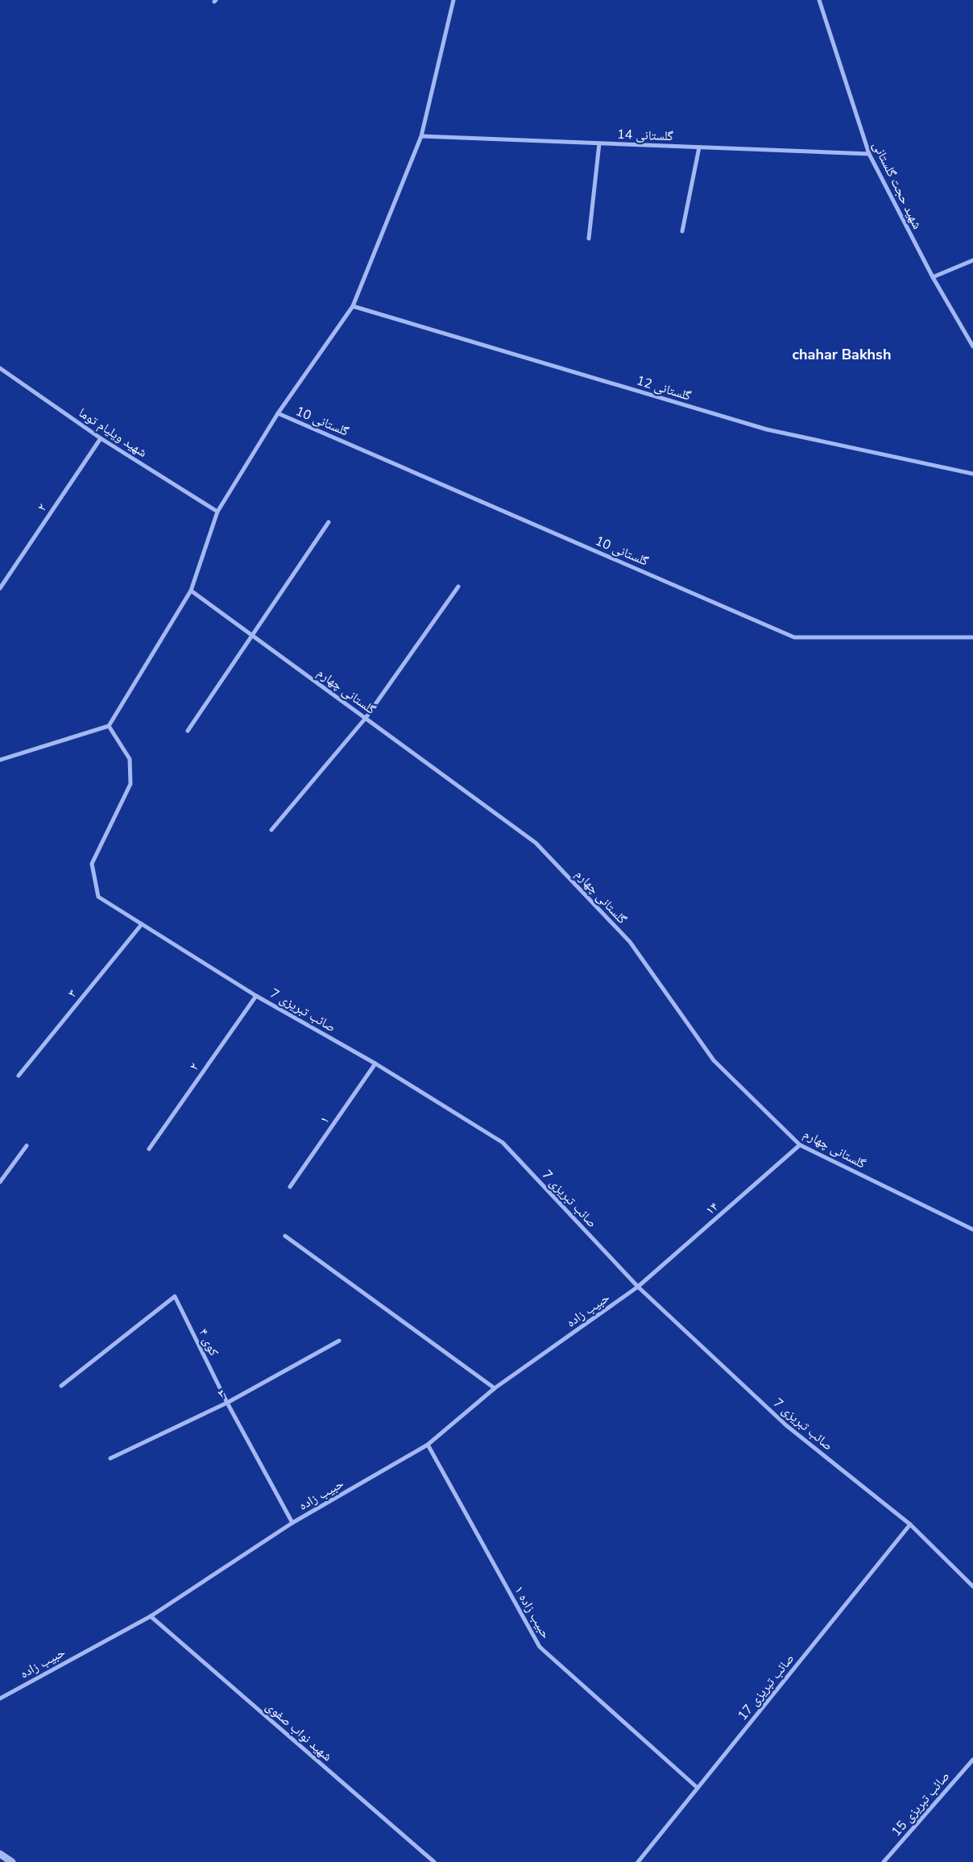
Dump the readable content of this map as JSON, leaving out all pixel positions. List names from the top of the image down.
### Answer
{
  "streets": {
    "street": [
      "گلستانی 14",
      "شهید حجت گلستانی",
      "گلستانی 12",
      "گلستانی 10",
      "شهید ویلیام توما",
      "۲",
      "گلستانی چهارم",
      "۳",
      "صائب تبریزی 7",
      "۱",
      "۱۴",
      "حبیب زاده",
      "کوی ۴",
      "حبیب زاده ۱",
      "صائب تبریزی 17",
      "شهید نواب صفوی",
      "صائب تبریزی 15"
    ]
  },
  "crossings": [
    ["گلستانی 14", "شهید حجت گلستانی"],
    ["شهید ویلیام توما", "۲"],
    ["۲", "صائب تبریزی 7"],
    ["گلستانی چهارم", "۱۴"],
    ["۳", "صائب تبریزی 7"],
    ["۳", "کوی ۴"],
    ["صائب تبریزی 7", "۱"],
    ["صائب تبریزی 7", "۱۴"],
    ["صائب تبریزی 7", "حبیب زاده"],
    ["صائب تبریزی 7", "صائب تبریزی 17"],
    ["۱۴", "حبیب زاده"],
    ["حبیب زاده", "کوی ۴"],
    ["حبیب زاده", "حبیب زاده ۱"],
    ["حبیب زاده", "شهید نواب صفوی"],
    ["حبیب زاده ۱", "صائب تبریزی 17"]
  ],
  "districts": ["chahar Bakhsh"]
}
